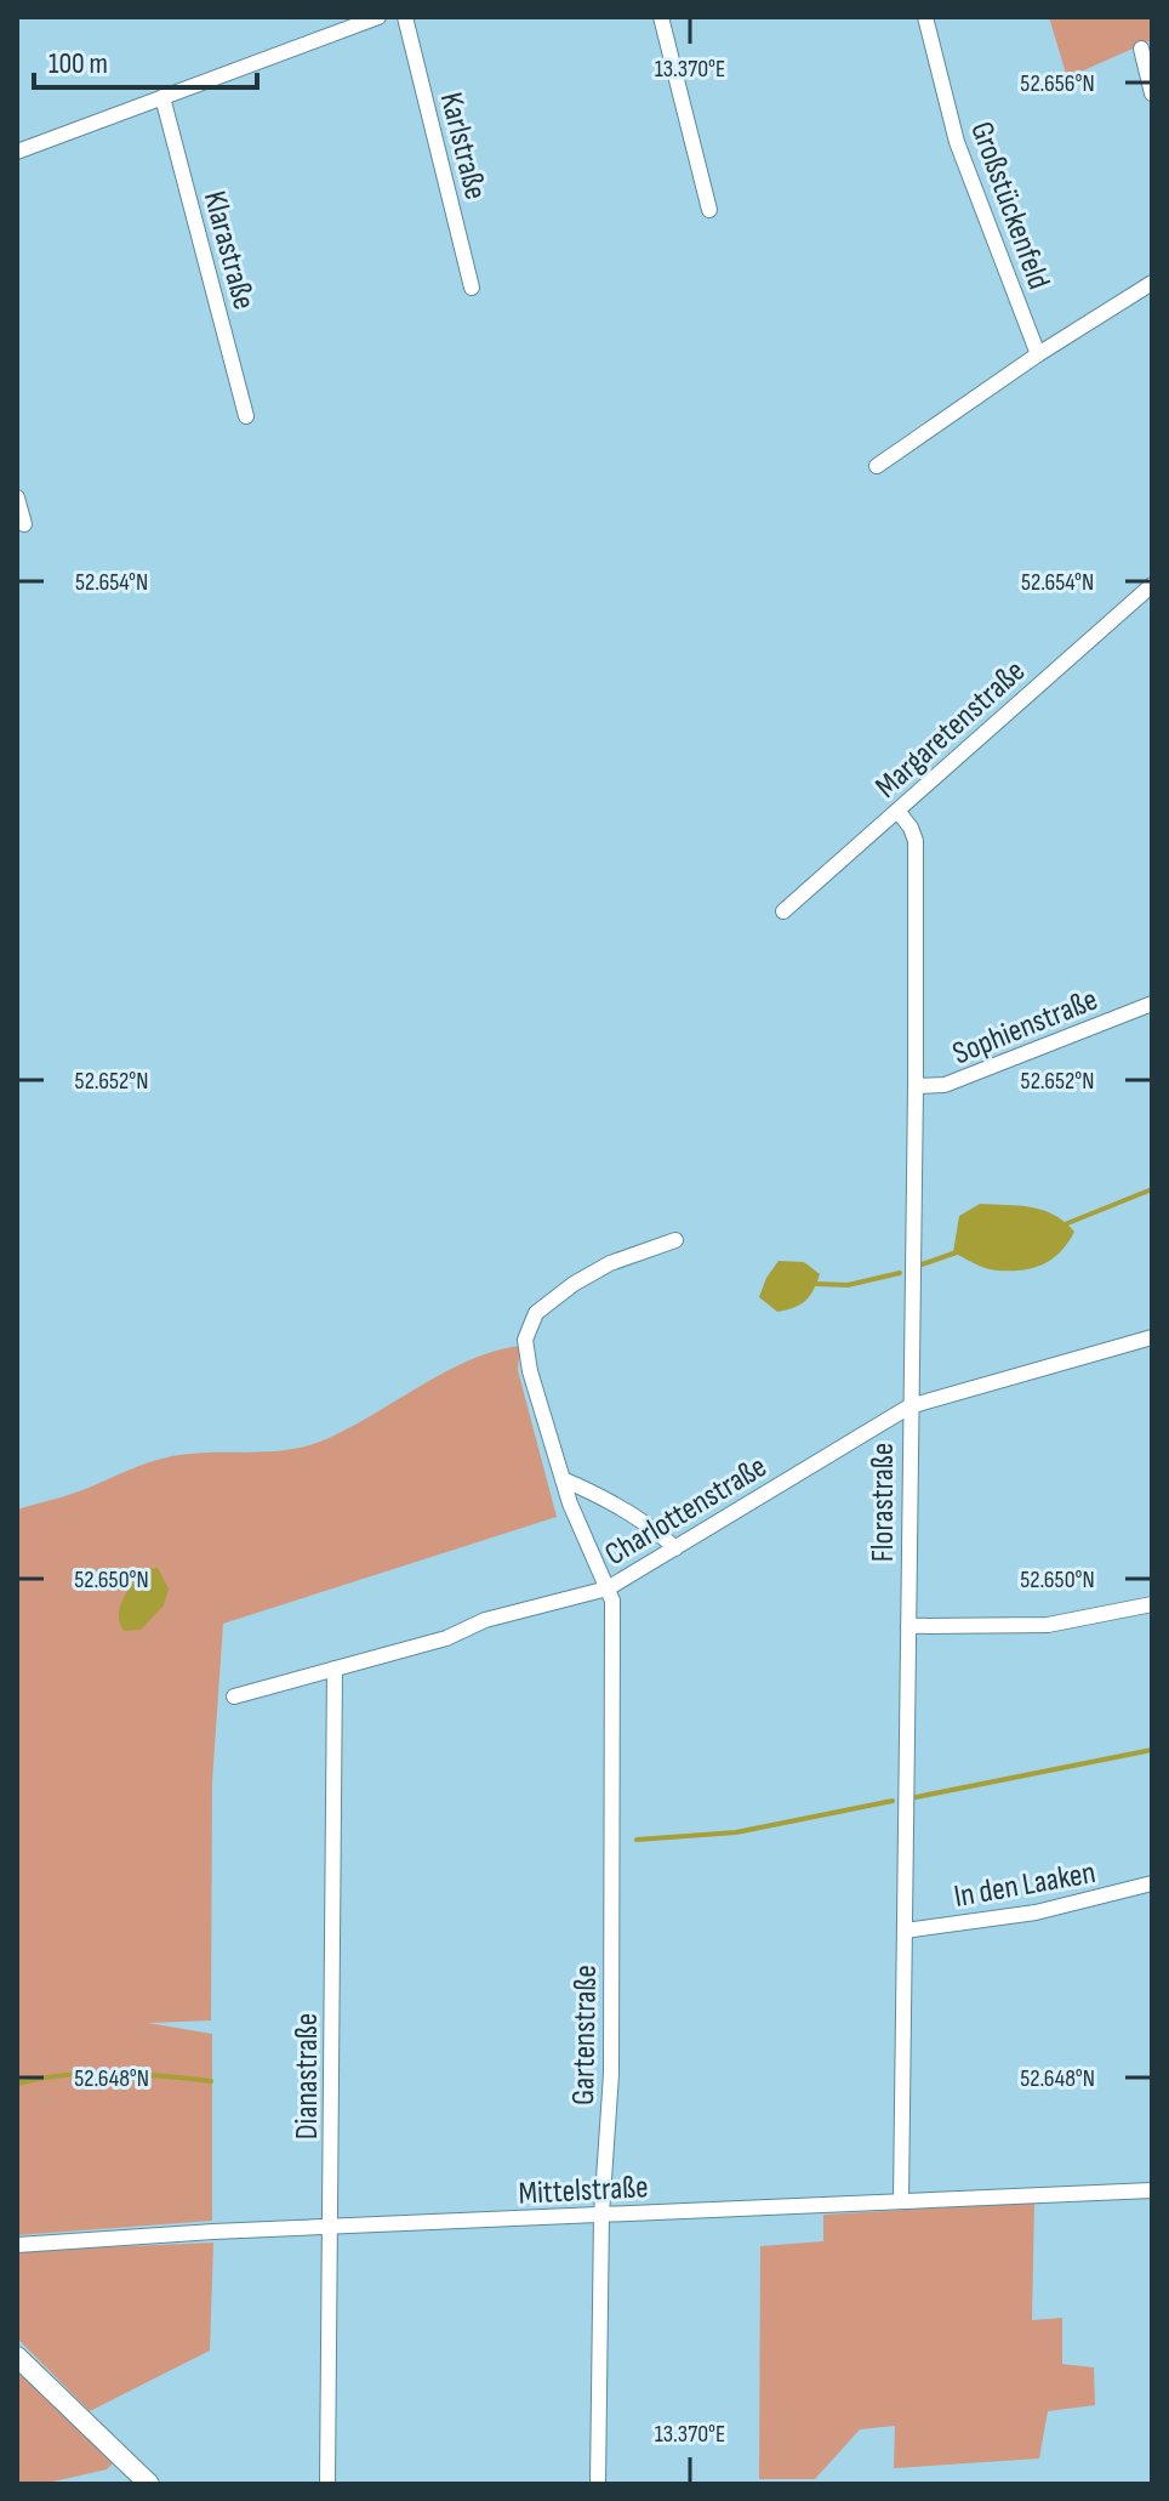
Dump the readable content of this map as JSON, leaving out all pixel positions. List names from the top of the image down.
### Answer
{
  "streets": {
    "street": [
      "Karlstraße",
      "Großstückenfeld",
      "Klarastraße",
      "Margaretenstraße",
      "Sophienstraße",
      "Florastraße",
      "Charlottenstraße",
      "In den Laaken",
      "Gartenstraße",
      "Dianastraße",
      "Mittelstraße"
    ]
  },
  "crossings": [
    ["Margaretenstraße", "Florastraße"],
    ["Sophienstraße", "Florastraße"],
    ["Florastraße", "Charlottenstraße"],
    ["Florastraße", "In den Laaken"],
    ["Florastraße", "Mittelstraße"],
    ["Charlottenstraße", "Gartenstraße"],
    ["Charlottenstraße", "Dianastraße"],
    ["Gartenstraße", "Mittelstraße"],
    ["Dianastraße", "Mittelstraße"]
  ],
  "scale_bar": "100 m",
  "coordinates": [
    "13.370°E",
    "52.656°N",
    "52.654°N",
    "52.652°N",
    "52.650°N",
    "52.648°N"
  ]
}
